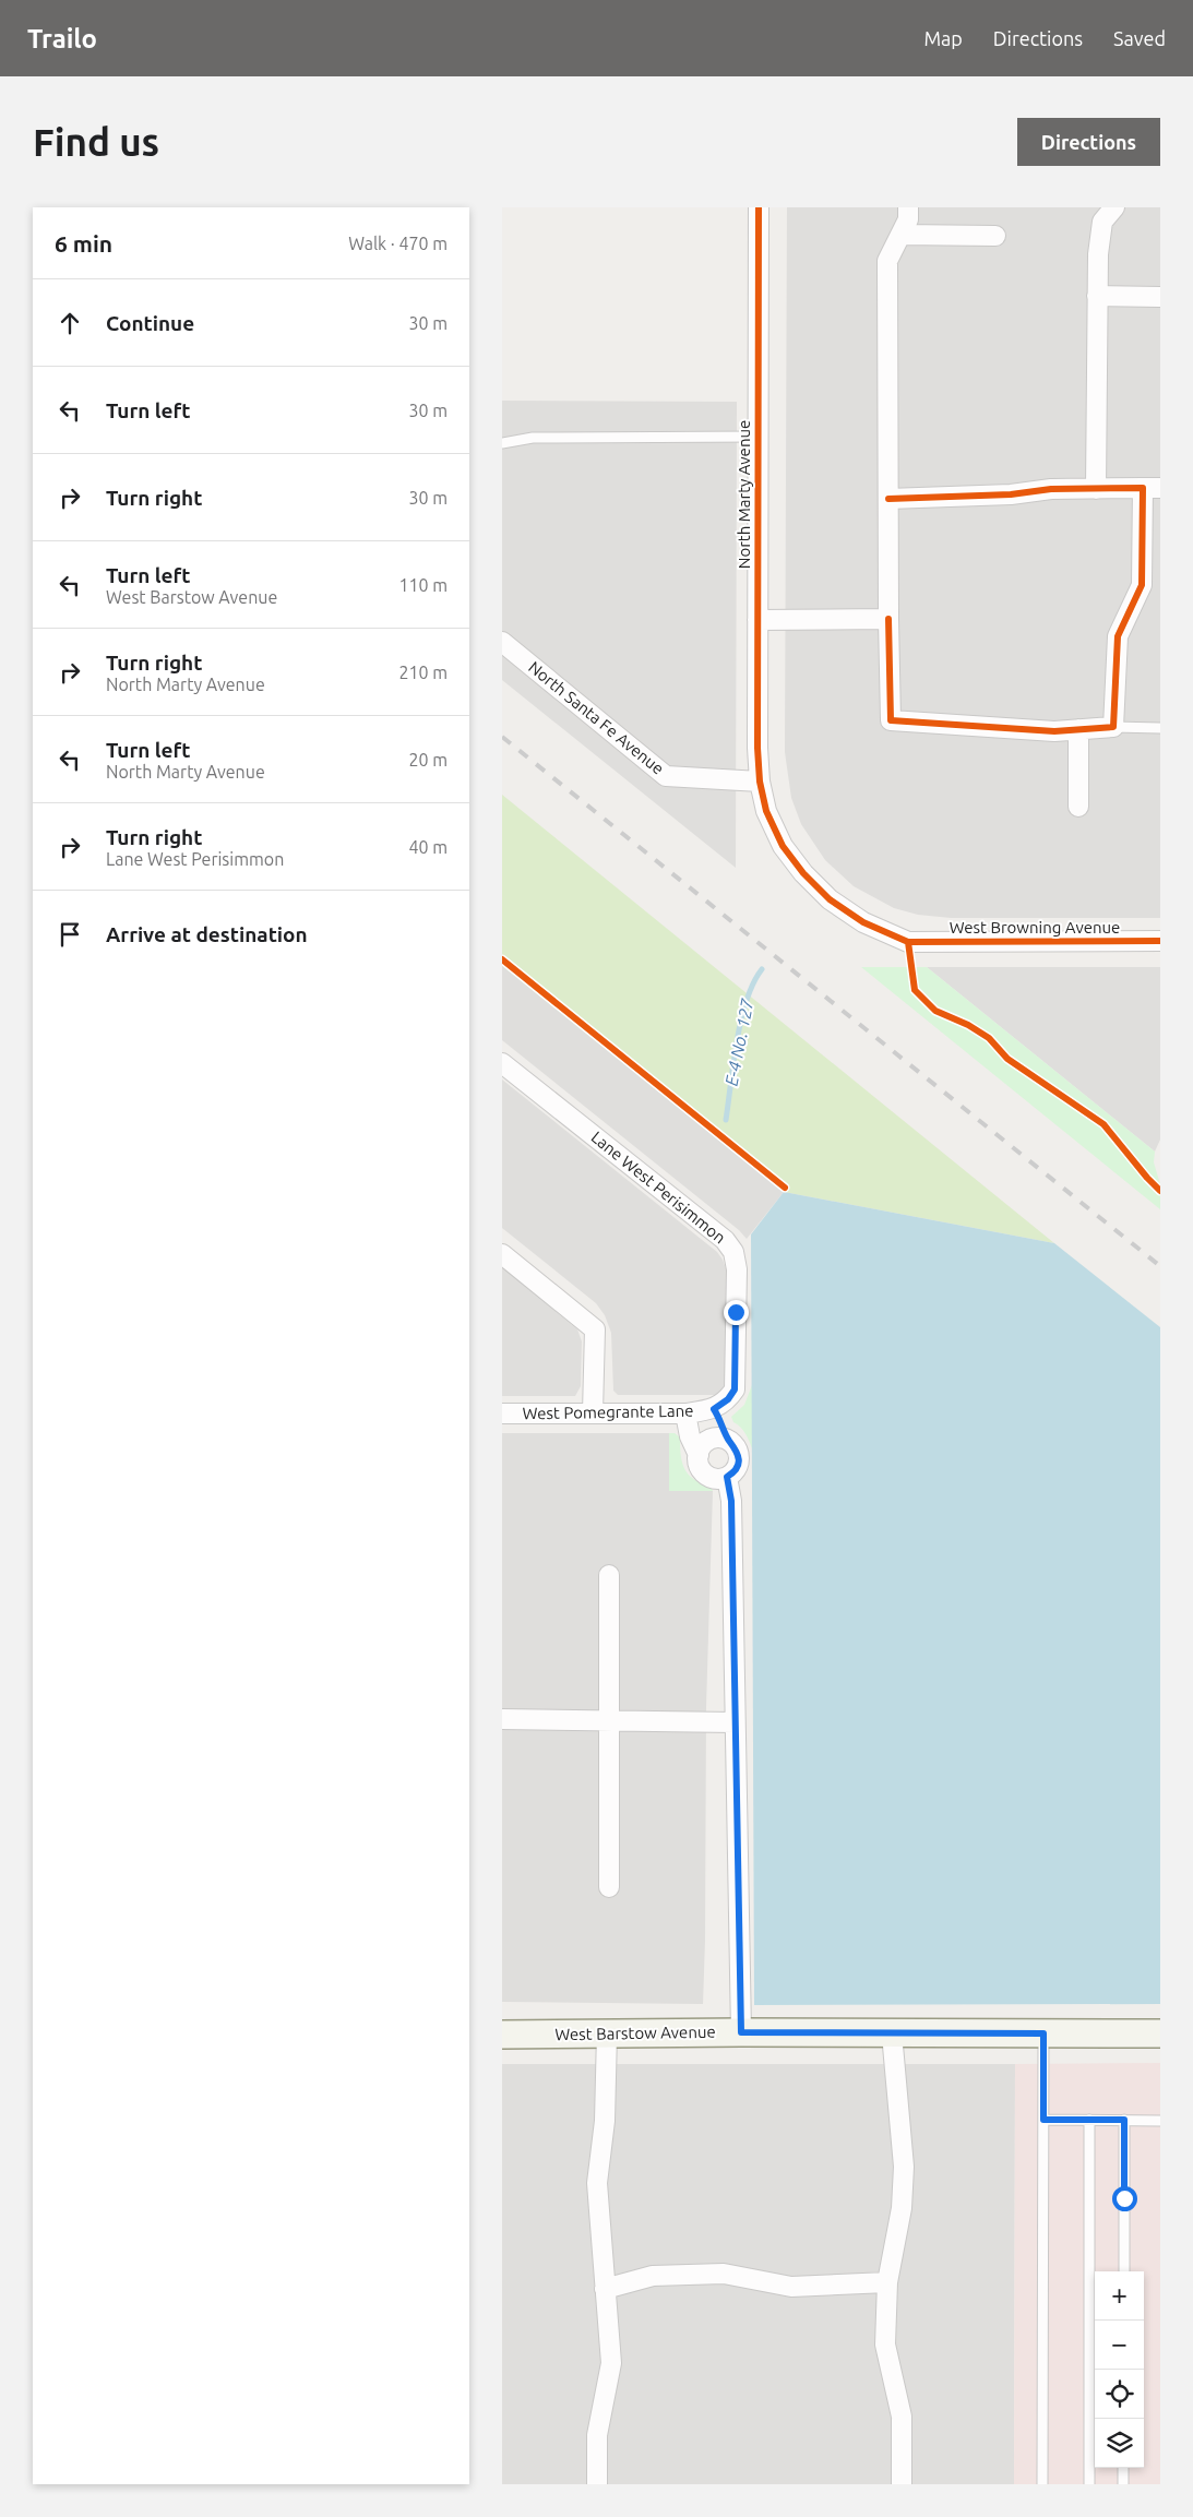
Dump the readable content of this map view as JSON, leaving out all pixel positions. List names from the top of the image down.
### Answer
{
  "streets": {
    "street": [
      "North Marty Avenue",
      "North Santa Fe Avenue",
      "West Browning Avenue",
      "Lane West Perisimmon",
      "West Pomegrante Lane",
      "West Barstow Avenue"
    ]
  },
  "crossings": [
    ["North Marty Avenue", "North Santa Fe Avenue"],
    ["North Marty Avenue", "West Browning Avenue"],
    ["North Santa Fe Avenue", "West Browning Avenue"],
    ["Lane West Perisimmon", "West Pomegrante Lane"]
  ],
  "water": ["E-4 No. 127"],
  "page": {
    "header": "Trailo",
    "nav": ["Map", "Directions", "Saved"],
    "buttons": "Directions",
    "title": "Find us",
    "heading": ["6 min", "Walk · 470 m"],
    "list": [
      ["Continue", "30 m"],
      ["Turn left", "30 m"],
      ["Turn right", "30 m"],
      ["Turn left", "West Barstow Avenue", "110 m"],
      ["Turn right", "North Marty Avenue", "210 m"],
      ["Turn left", "North Marty Avenue", "20 m"],
      ["Turn right", "Lane West Perisimmon", "40 m"],
      "Arrive at destination"
    ],
    "map_buttons": ["+", "−"]
  }
}
